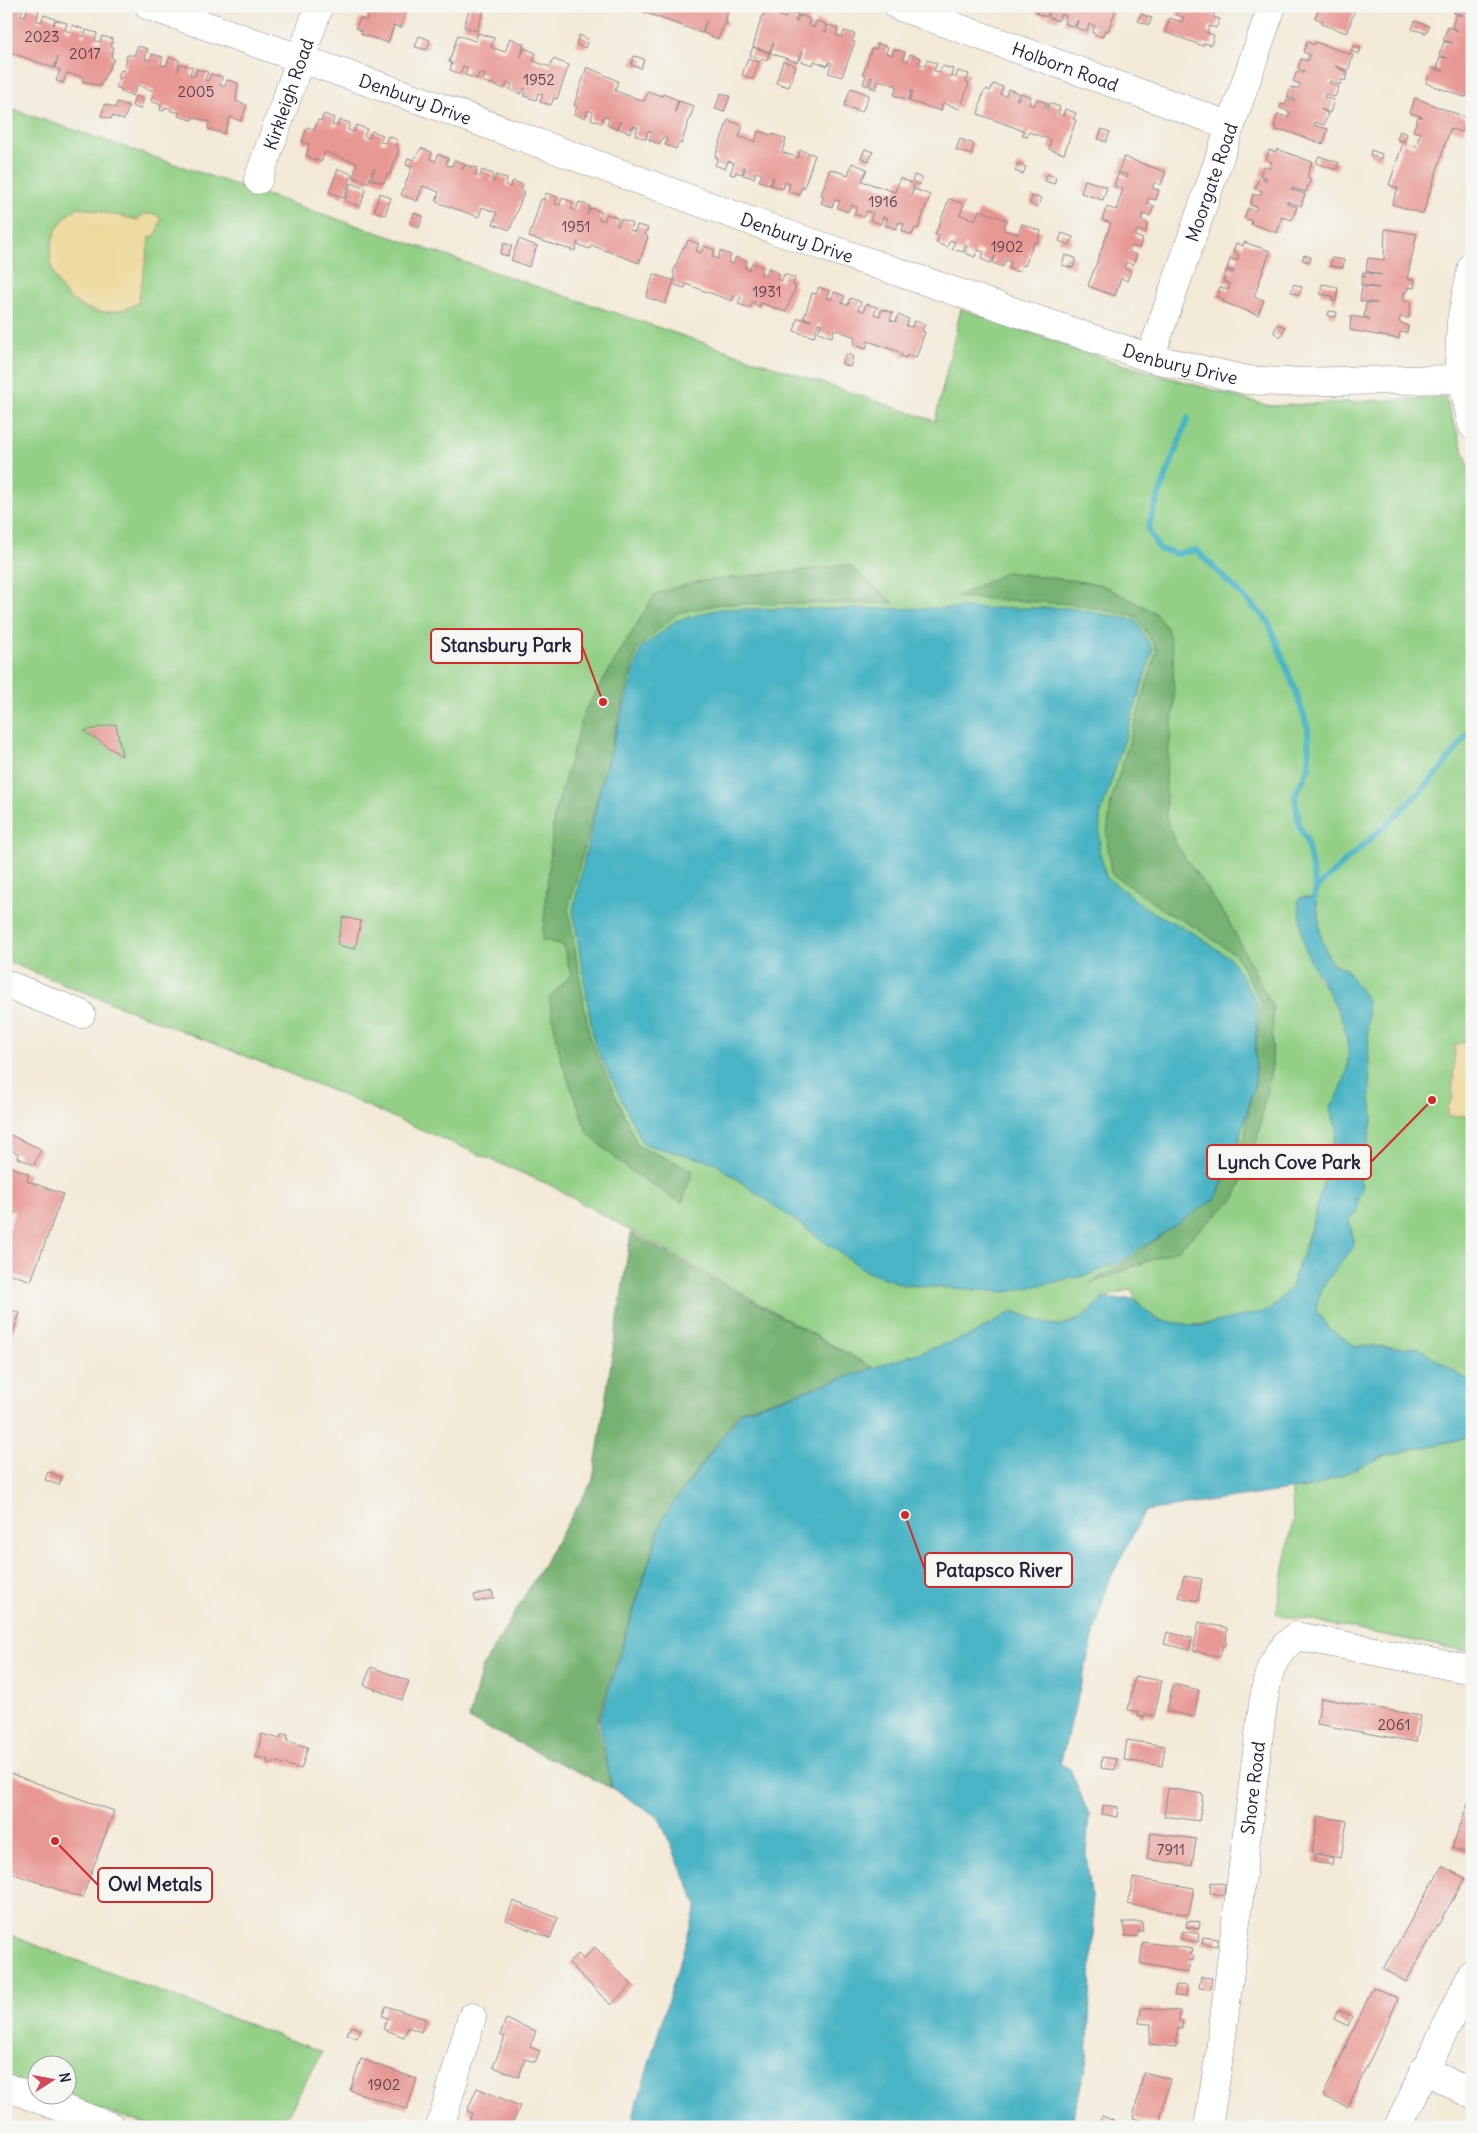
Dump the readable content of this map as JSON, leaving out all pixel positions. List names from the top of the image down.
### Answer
{
  "streets": {
    "street": [
      "Holborn Road",
      "Kirkleigh Road",
      "Denbury Drive",
      "Moorgate Road",
      "Shore Road"
    ]
  },
  "crossings": [
    ["Holborn Road", "Moorgate Road"],
    ["Kirkleigh Road", "Denbury Drive"],
    ["Denbury Drive", "Moorgate Road"]
  ],
  "places": [
    "Stansbury Park",
    "Lynch Cove Park",
    "Patapsco River",
    "Owl Metals"
  ],
  "house_numbers": [
    "2023",
    "2017",
    "1952",
    "2005",
    "1916",
    "1951",
    "1902",
    "1931",
    "2061",
    "7911",
    "1902"
  ],
  "north": "right"
}
